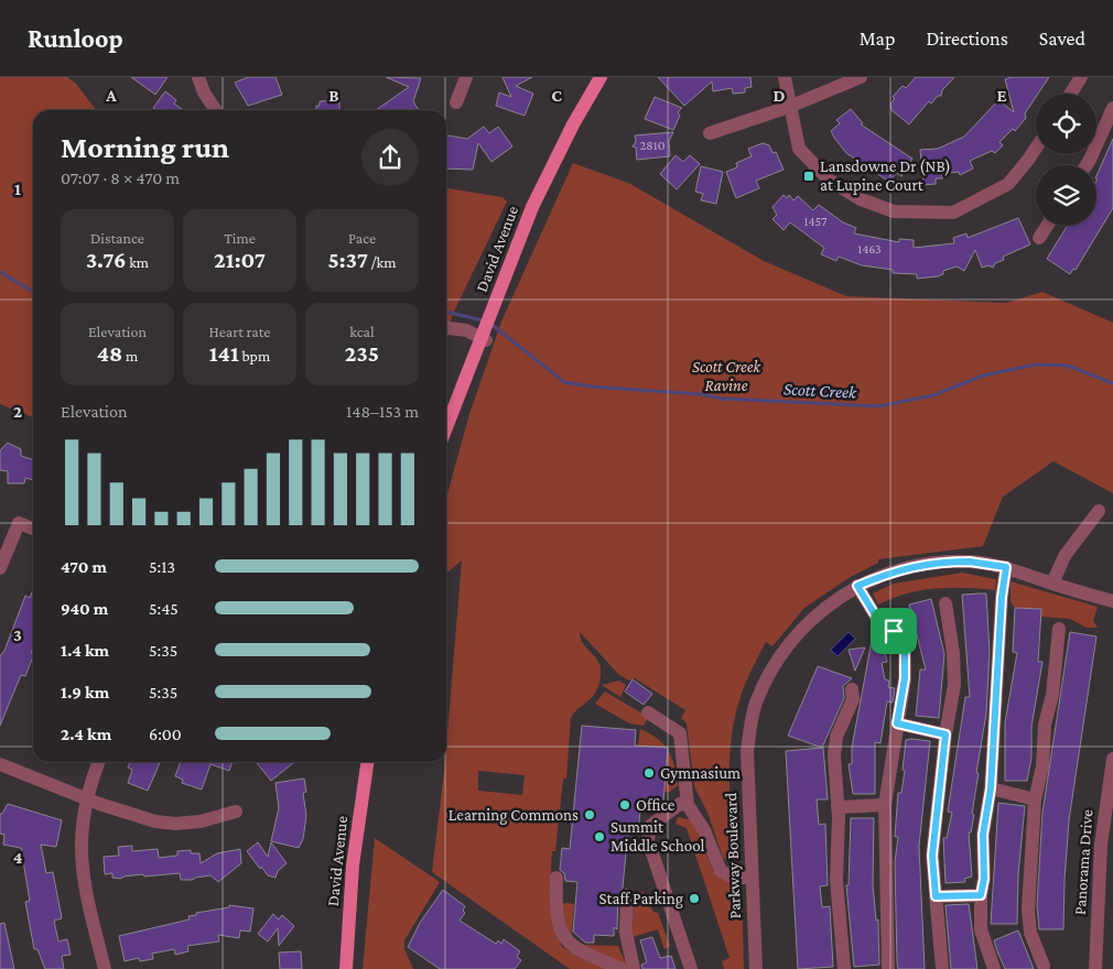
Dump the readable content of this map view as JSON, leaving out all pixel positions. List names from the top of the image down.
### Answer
{
  "streets": {
    "main road": ["David Avenue"],
    "street": ["Parkway Boulevard", "Panorama Drive"]
  },
  "water": ["Scott Creek"],
  "parks": ["Scott Creek Ravine"],
  "places": {
    "transit": ["Lansdowne Dr (NB) at Lupine Court"],
    "other": [
      "Gymnasium",
      "Office",
      "Learning Commons",
      "Summit Middle School",
      "Staff Parking"
    ]
  },
  "house_numbers": ["2810", "1457", "1463"],
  "page": {
    "header": "Runloop",
    "nav": ["Map", "Directions", "Saved"],
    "heading": ["Morning run", "07:07 · 8 × 470 m"],
    "stats": [
      ["Distance", "3.76 km"],
      ["Time", "21:07"],
      ["Pace", "5:37 /km"],
      ["Elevation", "48 m"],
      ["Heart rate", "141 bpm"],
      ["kcal", "235"]
    ],
    "chart": ["Elevation", "148–153 m"],
    "list": [
      {
        "name": "470 m",
        "note": "5:13"
      },
      {
        "name": "940 m",
        "note": "5:45"
      },
      {
        "name": "1.4 km",
        "note": "5:35"
      },
      {
        "name": "1.9 km",
        "note": "5:35"
      },
      {
        "name": "2.4 km",
        "note": "6:00"
      }
    ]
  },
  "grid": {
    "columns": [
      "A",
      "B",
      "C",
      "D",
      "E"
    ],
    "rows": [
      "1",
      "2",
      "3",
      "4"
    ]
  }
}
